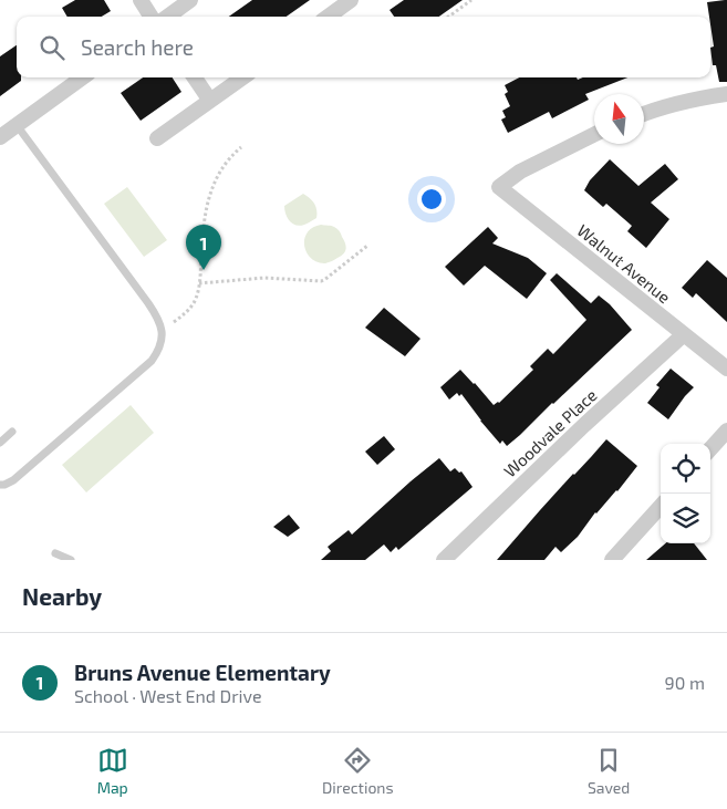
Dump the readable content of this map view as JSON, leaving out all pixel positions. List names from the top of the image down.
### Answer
{
  "streets": {
    "street": ["Walnut Avenue", "Woodvale Place"]
  },
  "crossings": [
    ["Walnut Avenue", "Woodvale Place"]
  ],
  "north": "top",
  "page": {
    "search": "Search here",
    "pins": "1",
    "heading": "Nearby",
    "list": [
      {
        "mark": "1",
        "name": "Bruns Avenue Elementary",
        "note": "School · West End Drive",
        "value": "90 m"
      }
    ],
    "nav": ["Map", "Directions", "Saved"]
  }
}
